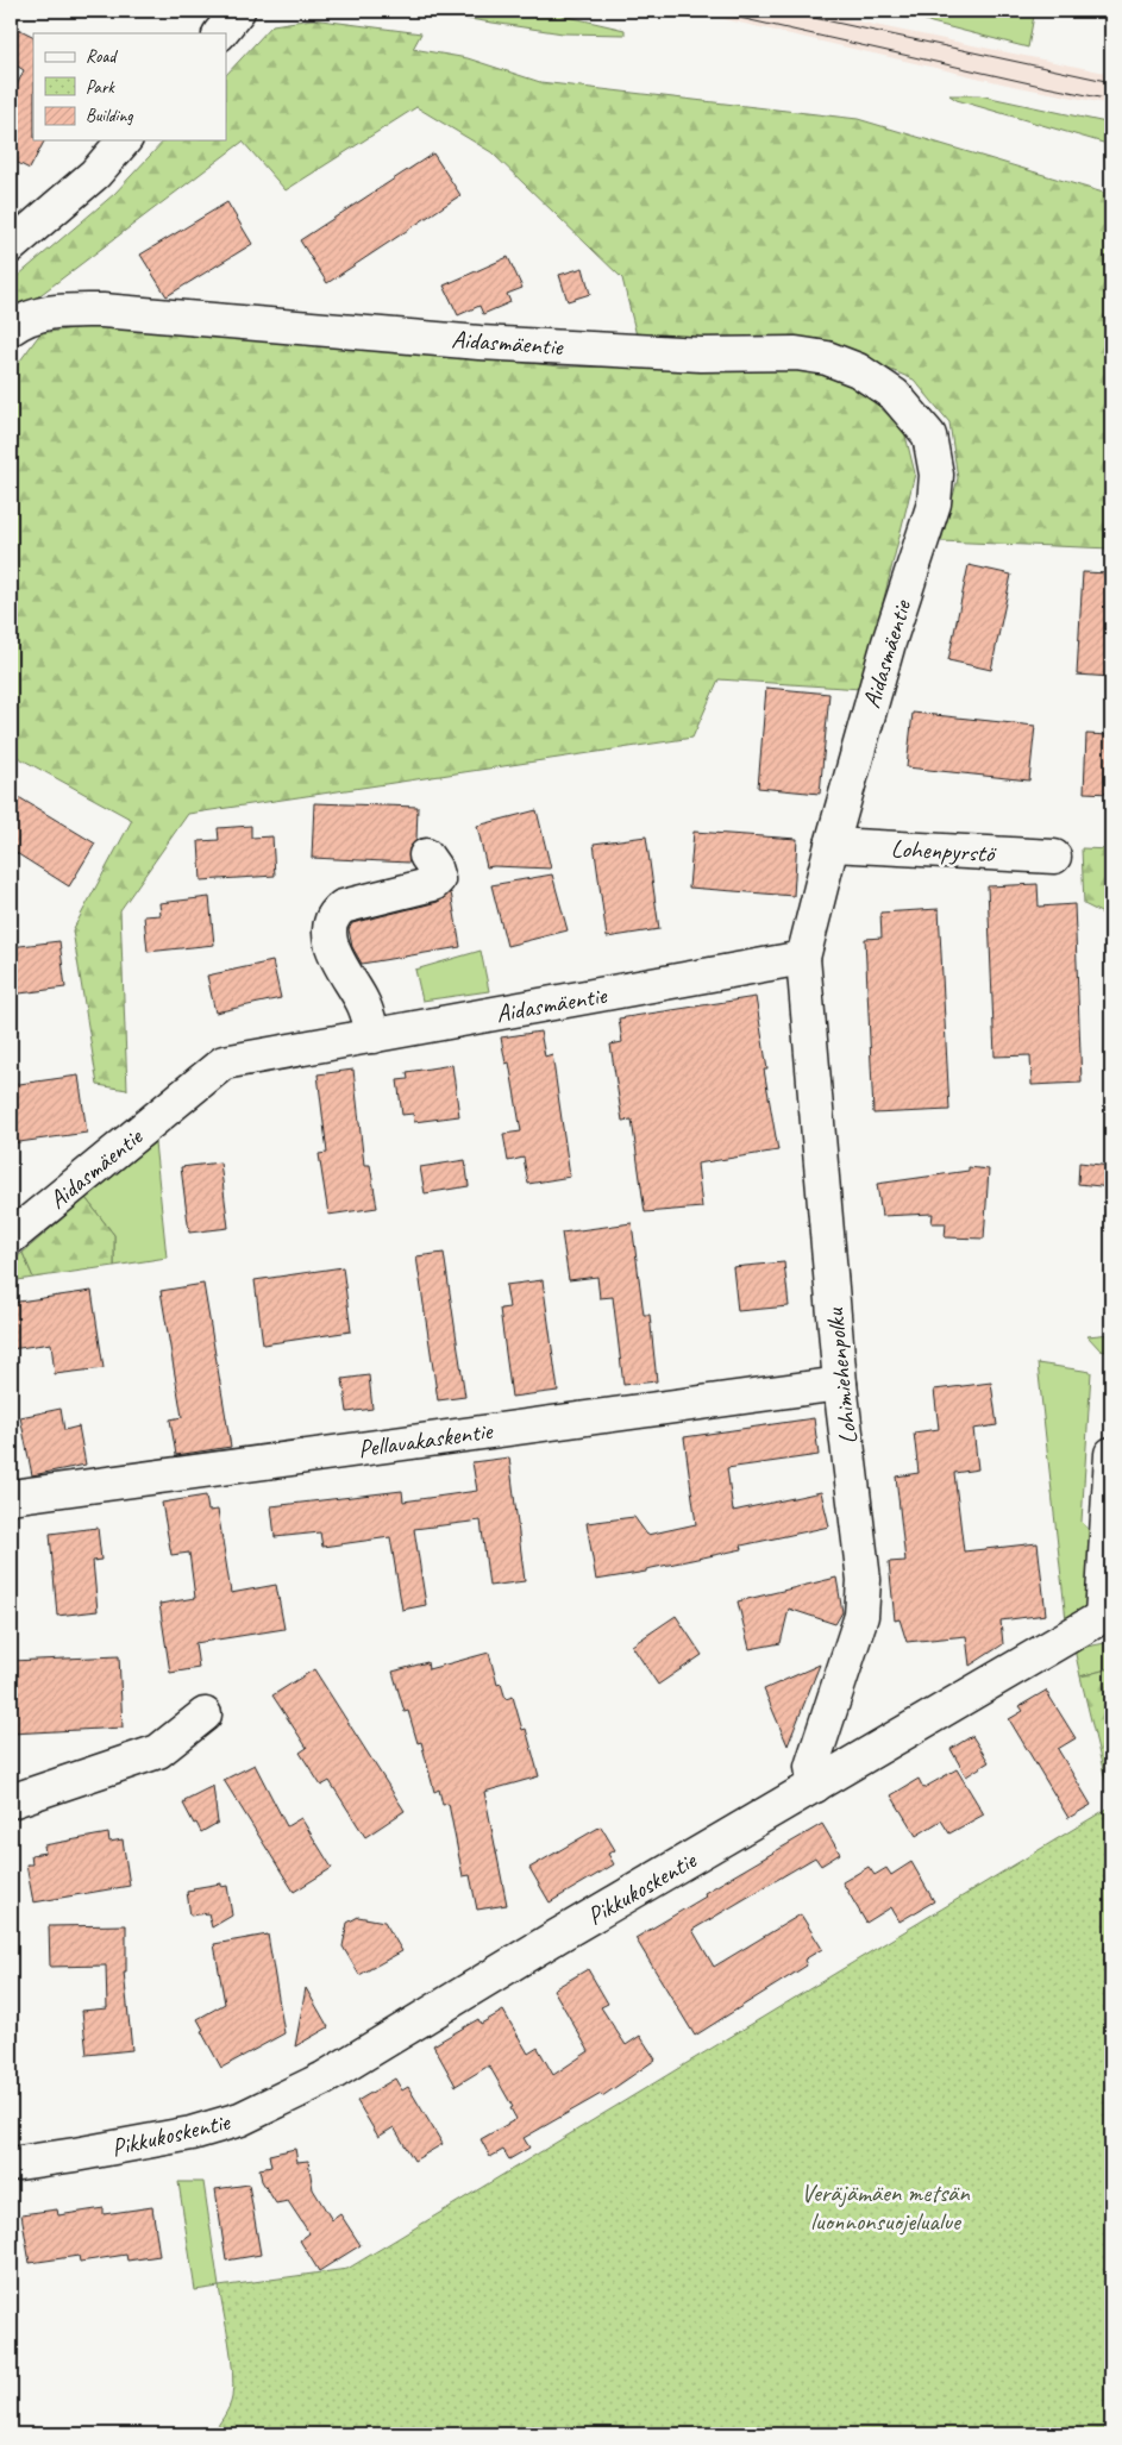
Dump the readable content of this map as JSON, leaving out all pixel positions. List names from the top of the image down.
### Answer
{
  "streets": {
    "street": [
      "Aidasmäentie",
      "Lohenpyrstö",
      "Lohimiehenpolku",
      "Pellavakaskentie",
      "Pikkukoskentie"
    ]
  },
  "crossings": [
    ["Aidasmäentie", "Lohenpyrstö"],
    ["Aidasmäentie", "Lohimiehenpolku"],
    ["Lohimiehenpolku", "Pellavakaskentie"],
    ["Lohimiehenpolku", "Pikkukoskentie"]
  ],
  "parks": ["Veräjämäen metsän luonnonsuojelualue"],
  "legend": ["Road", "Park", "Building"]
}
